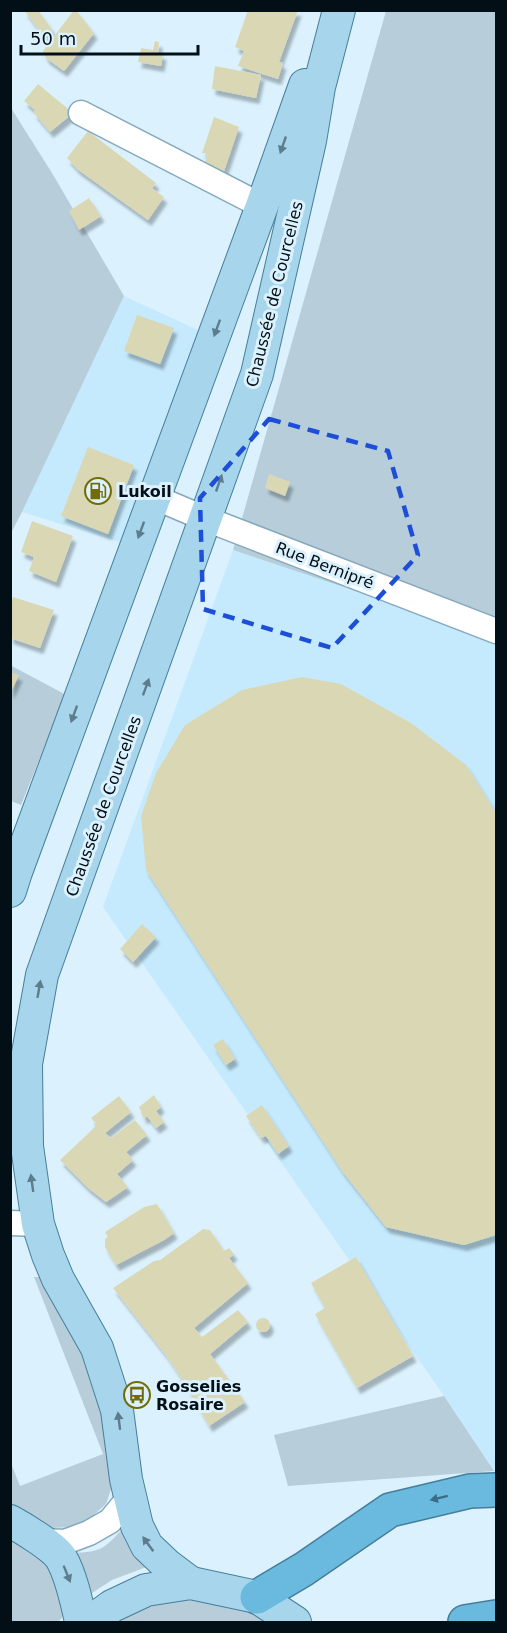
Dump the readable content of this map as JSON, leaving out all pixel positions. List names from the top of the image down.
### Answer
{
  "streets": {
    "main road": ["Chaussée de Courcelles"],
    "street": ["Rue Bernipré"]
  },
  "crossings": [
    ["Chaussée de Courcelles", "Rue Bernipré"]
  ],
  "places": {
    "fuel station": ["Lukoil"],
    "bus stop": ["Gosselies Rosaire"]
  },
  "scale_bar": "50 m"
}
